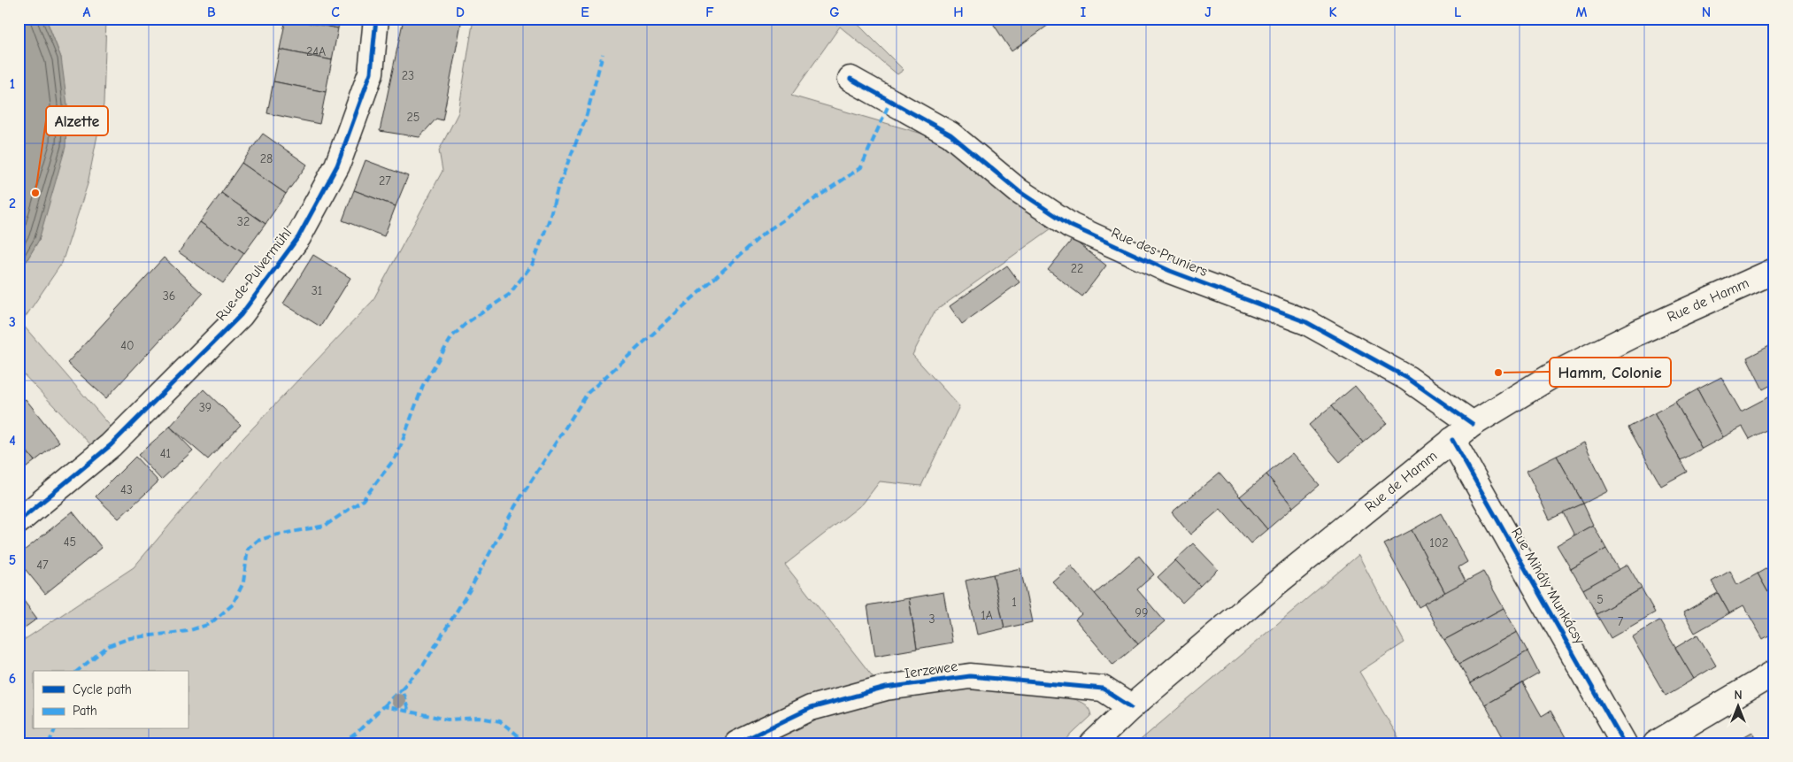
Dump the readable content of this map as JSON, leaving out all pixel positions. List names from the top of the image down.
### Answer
{
  "streets": {
    "street": [
      "Rue des Pruniers",
      "Rue de Pulvermühl",
      "Rue de Hamm",
      "Rue Mihály Munkácsy",
      "Ierzewee"
    ]
  },
  "crossings": [
    ["Rue des Pruniers", "Rue de Hamm"],
    ["Rue de Hamm", "Rue Mihály Munkácsy"],
    ["Rue de Hamm", "Ierzewee"]
  ],
  "places": ["Alzette", "Hamm, Colonie"],
  "house_numbers": [
    "24A",
    "23",
    "25",
    "28",
    "27",
    "32",
    "22",
    "31",
    "36",
    "40",
    "39",
    "41",
    "43",
    "45",
    "102",
    "47",
    "5",
    "1",
    "99",
    "1A",
    "3",
    "7"
  ],
  "legend": ["Cycle path", "Path"],
  "north": "top",
  "grid": {
    "columns": [
      "A",
      "B",
      "C",
      "D",
      "E",
      "F",
      "G",
      "H",
      "I",
      "J",
      "K",
      "L",
      "M",
      "N"
    ],
    "rows": [
      "1",
      "2",
      "3",
      "4",
      "5",
      "6"
    ]
  }
}
